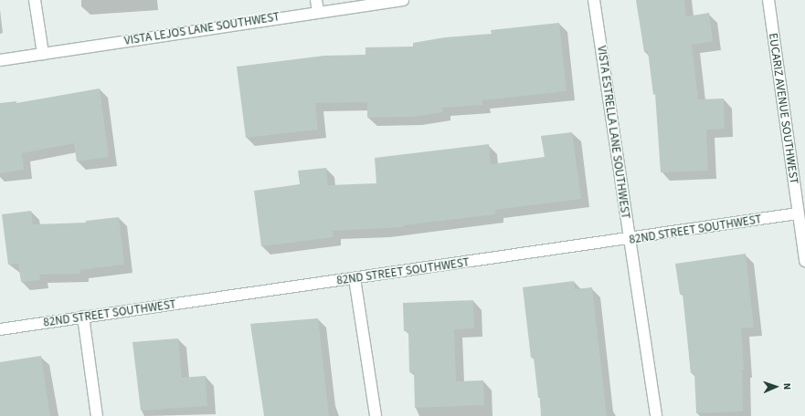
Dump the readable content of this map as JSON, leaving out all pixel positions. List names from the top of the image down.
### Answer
{
  "streets": {
    "street": [
      "VISTA LEJOS LANE SOUTHWEST",
      "EUCARIZ AVENUE SOUTHWEST",
      "VISTA ESTRELLA LANE SOUTHWEST",
      "82ND STREET SOUTHWEST"
    ]
  },
  "crossings": [
    ["EUCARIZ AVENUE SOUTHWEST", "82ND STREET SOUTHWEST"],
    ["VISTA ESTRELLA LANE SOUTHWEST", "82ND STREET SOUTHWEST"]
  ],
  "north": "right"
}
